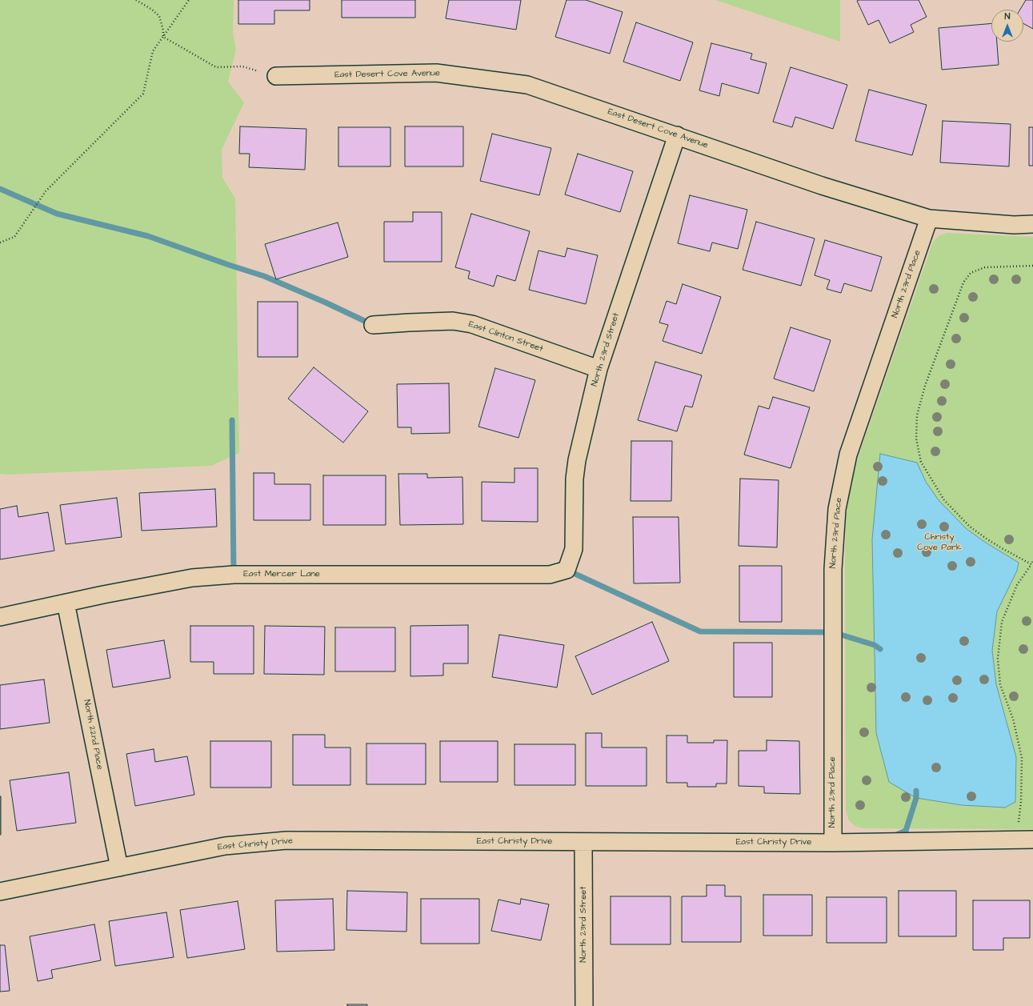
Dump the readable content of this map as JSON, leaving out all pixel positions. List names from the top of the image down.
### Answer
{
  "streets": {
    "street": [
      "East Desert Cove Avenue",
      "North 23rd Place",
      "East Clinton Street",
      "North 23rd Street",
      "East Mercer Lane",
      "North 22nd Place",
      "East Christy Drive"
    ]
  },
  "crossings": [
    ["East Desert Cove Avenue", "North 23rd Place"],
    ["East Desert Cove Avenue", "North 23rd Street"],
    ["North 23rd Place", "East Christy Drive"],
    ["East Clinton Street", "North 23rd Street"],
    ["North 23rd Street", "East Mercer Lane"],
    ["North 23rd Street", "East Christy Drive"],
    ["East Mercer Lane", "North 22nd Place"],
    ["North 22nd Place", "East Christy Drive"]
  ],
  "parks": ["Christy Cove Park"],
  "north": "top"
}
